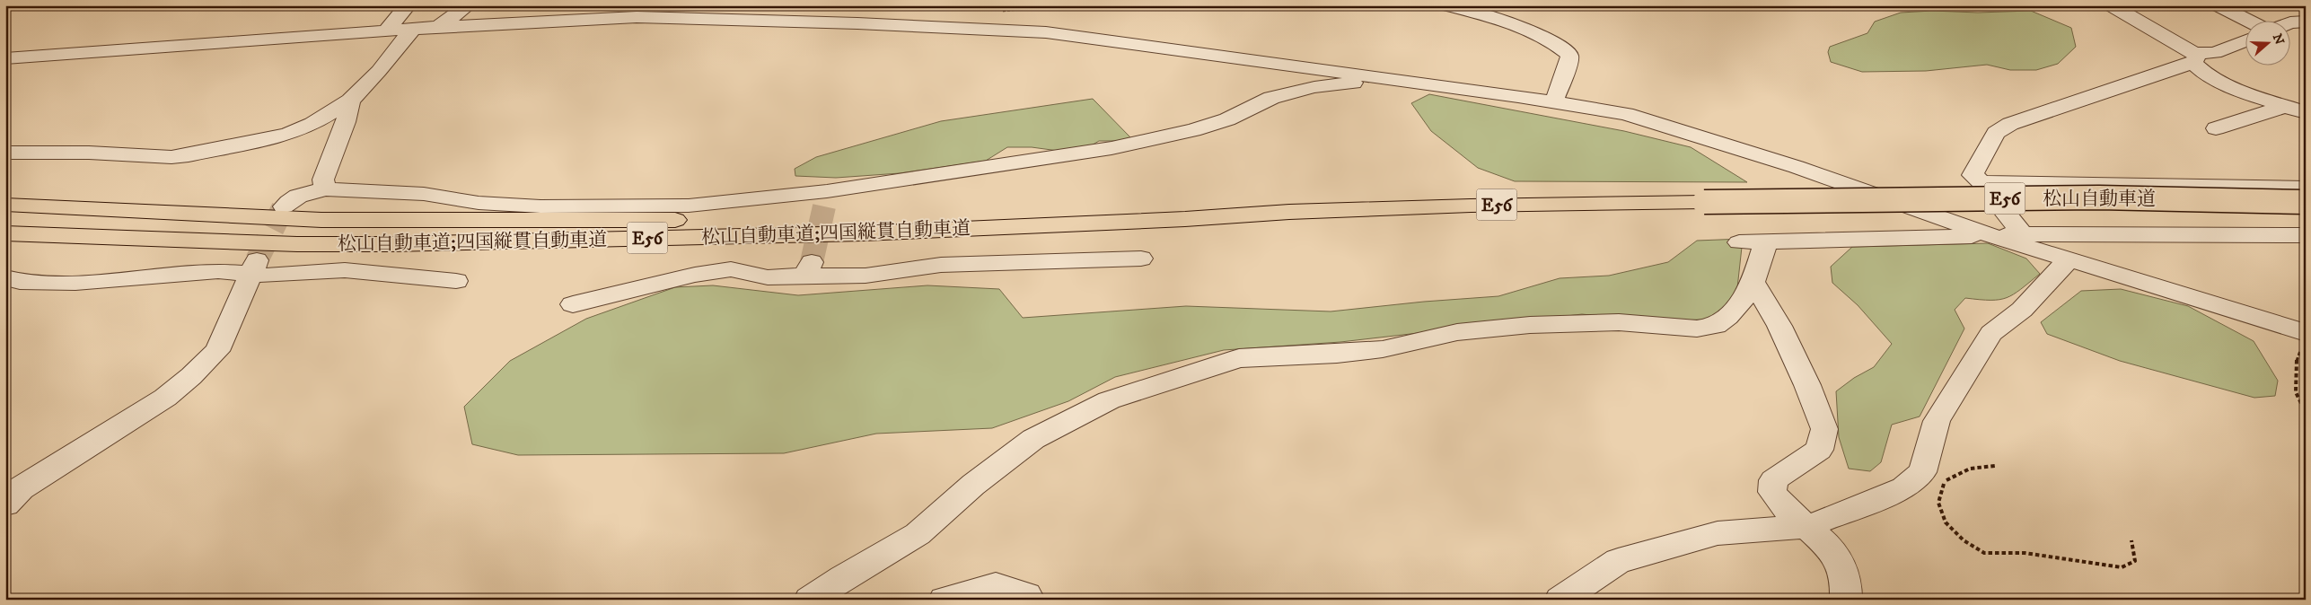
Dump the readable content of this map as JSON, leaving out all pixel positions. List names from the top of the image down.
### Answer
{
  "streets": {
    "highway": ["E56", "松山自動車道", "松山自動車道;四国縦貫自動車道"]
  },
  "crossings": [
    ["松山自動車道", "松山自動車道;四国縦貫自動車道"]
  ],
  "north": "right"
}
